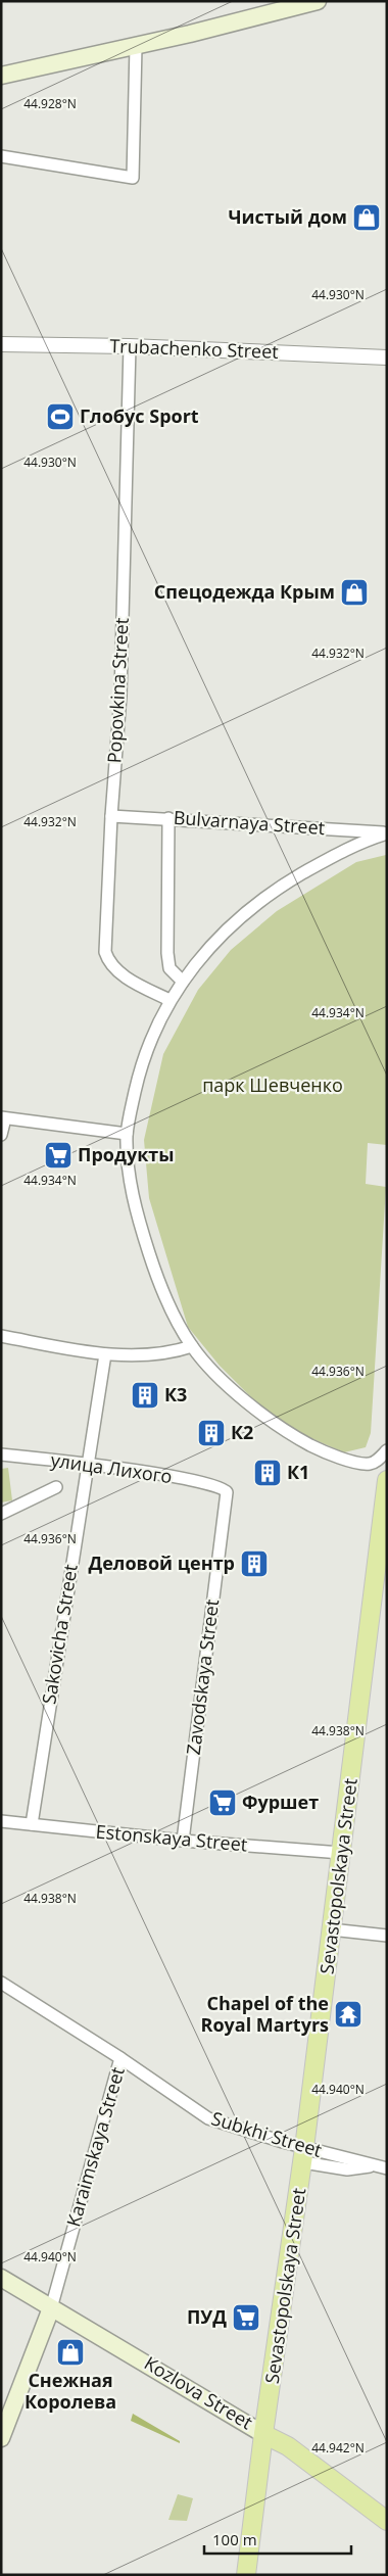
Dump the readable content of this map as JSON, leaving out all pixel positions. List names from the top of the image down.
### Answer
{
  "streets": {
    "main road": ["Sevastopolskaya Street", "Karaimskaya Street", "Kozlova Street"],
    "street": [
      "Trubachenko Street",
      "Popovkina Street",
      "Bulvarnaya Street",
      "улица Лихого",
      "Sakovicha Street",
      "Zavodskaya Street",
      "Estonskaya Street",
      "Subkhi Street"
    ]
  },
  "crossings": [
    ["Trubachenko Street", "Popovkina Street"],
    ["Popovkina Street", "Bulvarnaya Street"],
    ["улица Лихого", "Sakovicha Street"],
    ["улица Лихого", "Zavodskaya Street"],
    ["Sakovicha Street", "Estonskaya Street"],
    ["Zavodskaya Street", "Estonskaya Street"],
    ["Estonskaya Street", "Sevastopolskaya Street"],
    ["Sevastopolskaya Street", "Subkhi Street"],
    ["Sevastopolskaya Street", "Kozlova Street"],
    ["Subkhi Street", "Karaimskaya Street"],
    ["Karaimskaya Street", "Kozlova Street"]
  ],
  "parks": ["парк Шевченко"],
  "places": {
    "shop": ["Чистый дом", "Спецодежда Крым", "Снежная Королева"],
    "sports": ["Глобус Sport"],
    "supermarket": ["Продукты", "Фуршет", "ПУД"],
    "building": [
      "К3",
      "К2",
      "К1",
      "Деловой центр"
    ],
    "temple": ["Chapel of the Royal Martyrs"]
  },
  "scale_bar": "100 m",
  "coordinates": [
    "44.928°N",
    "44.930°N",
    "44.932°N",
    "44.934°N",
    "44.936°N",
    "44.938°N",
    "44.940°N",
    "44.942°N"
  ]
}
